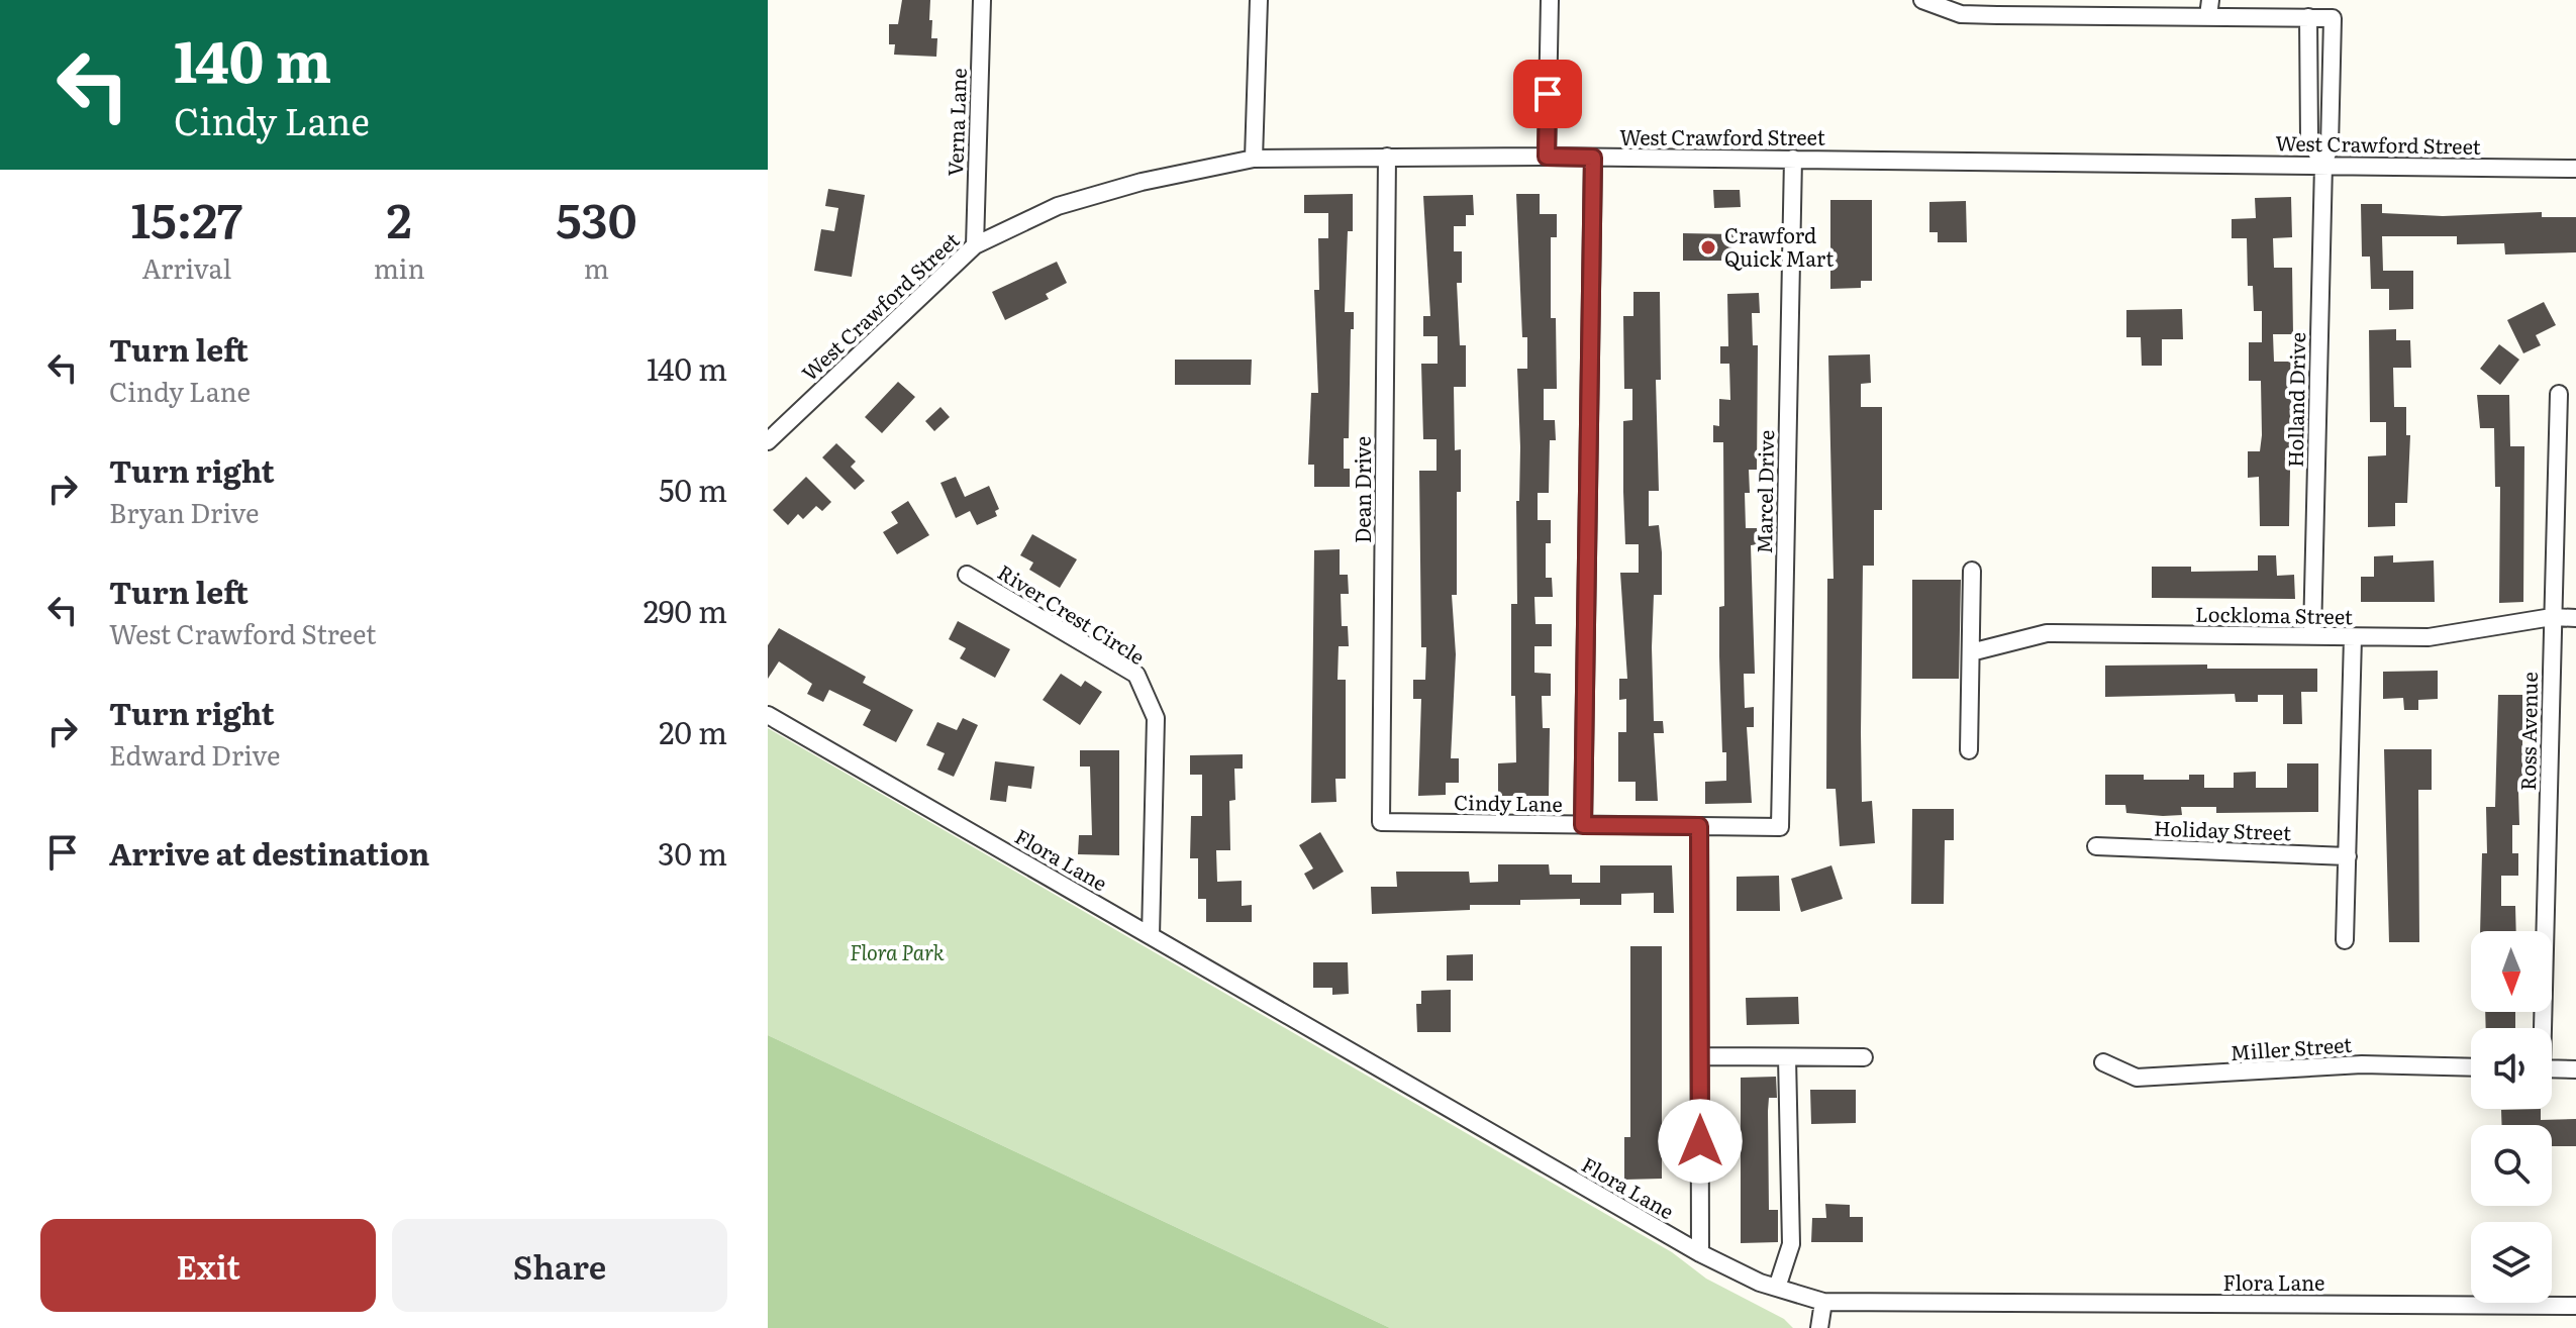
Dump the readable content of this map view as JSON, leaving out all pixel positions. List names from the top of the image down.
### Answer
{
  "streets": {
    "street": [
      "Verna Lane",
      "West Crawford Street",
      "Holland Drive",
      "Dean Drive",
      "Marcel Drive",
      "River Crest Circle",
      "Lockloma Street",
      "Ross Avenue",
      "Cindy Lane",
      "Holiday Street",
      "Flora Lane",
      "Miller Street"
    ]
  },
  "crossings": [
    ["Verna Lane", "West Crawford Street"],
    ["West Crawford Street", "Holland Drive"],
    ["West Crawford Street", "Dean Drive"],
    ["West Crawford Street", "Marcel Drive"],
    ["Holland Drive", "Lockloma Street"],
    ["Dean Drive", "Cindy Lane"],
    ["Marcel Drive", "Cindy Lane"],
    ["River Crest Circle", "Flora Lane"],
    ["Lockloma Street", "Ross Avenue"]
  ],
  "parks": ["Flora Park"],
  "places": ["Crawford Quick Mart"],
  "north": "bottom",
  "page": {
    "turn": ["140 m", "Cindy Lane"],
    "eta": [
      "15:27",
      "Arrival",
      "2",
      "min",
      "530",
      "m"
    ],
    "list": [
      {
        "name": "Turn left",
        "note": "Cindy Lane",
        "value": "140 m"
      },
      {
        "name": "Turn right",
        "note": "Bryan Drive",
        "value": "50 m"
      },
      {
        "name": "Turn left",
        "note": "West Crawford Street",
        "value": "290 m"
      },
      {
        "name": "Turn right",
        "note": "Edward Drive",
        "value": "20 m"
      },
      {
        "name": "Arrive at destination",
        "value": "30 m"
      }
    ],
    "buttons": ["Exit", "Share"]
  }
}
